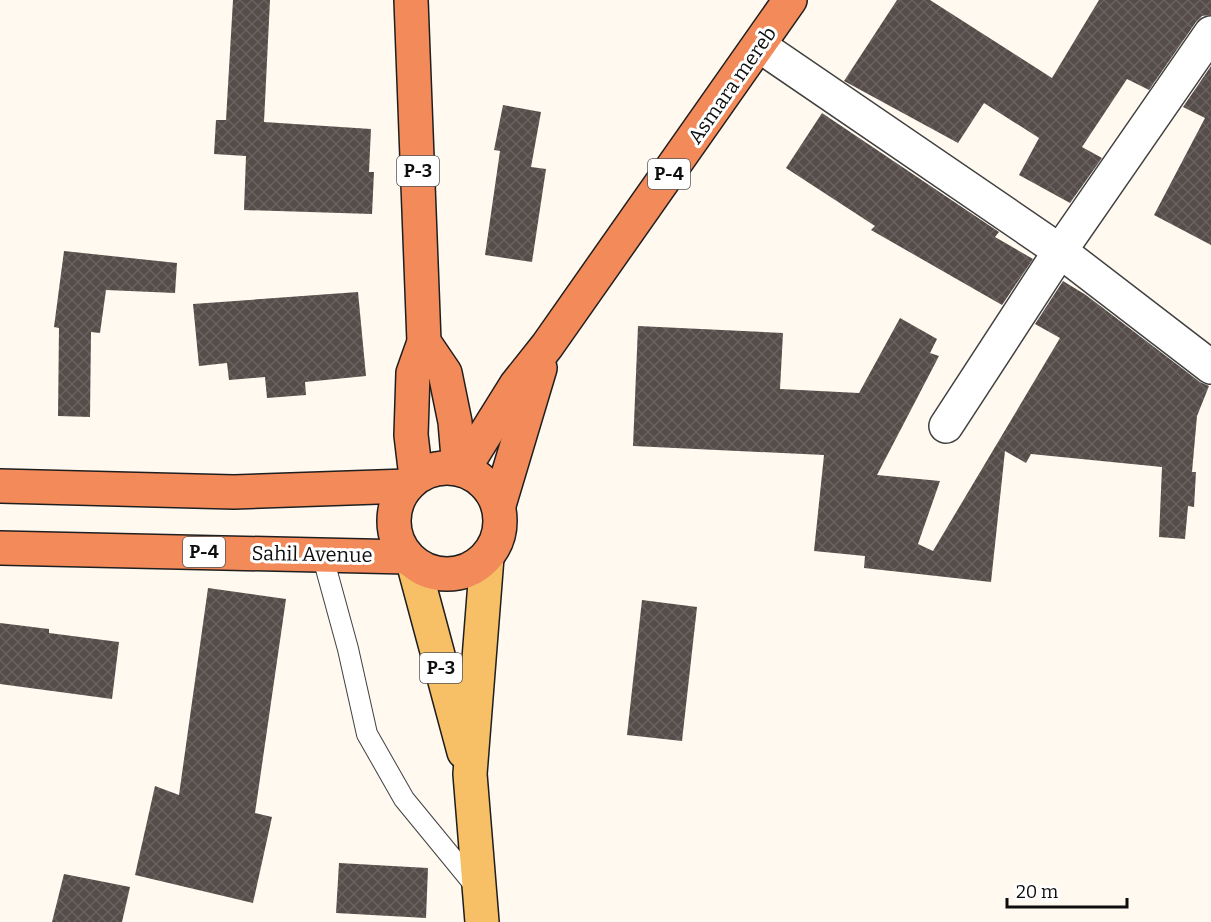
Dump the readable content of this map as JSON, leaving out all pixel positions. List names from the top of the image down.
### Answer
{
  "streets": {
    "highway": [
      "Asmara mereb",
      "P-3",
      "P-4",
      "Sahil Avenue"
    ]
  },
  "crossings": [
    ["Asmara mereb", "P-4"],
    ["P-3", "P-4"],
    ["P-3", "Sahil Avenue"],
    ["P-4", "Sahil Avenue"]
  ],
  "scale_bar": "20 m"
}
